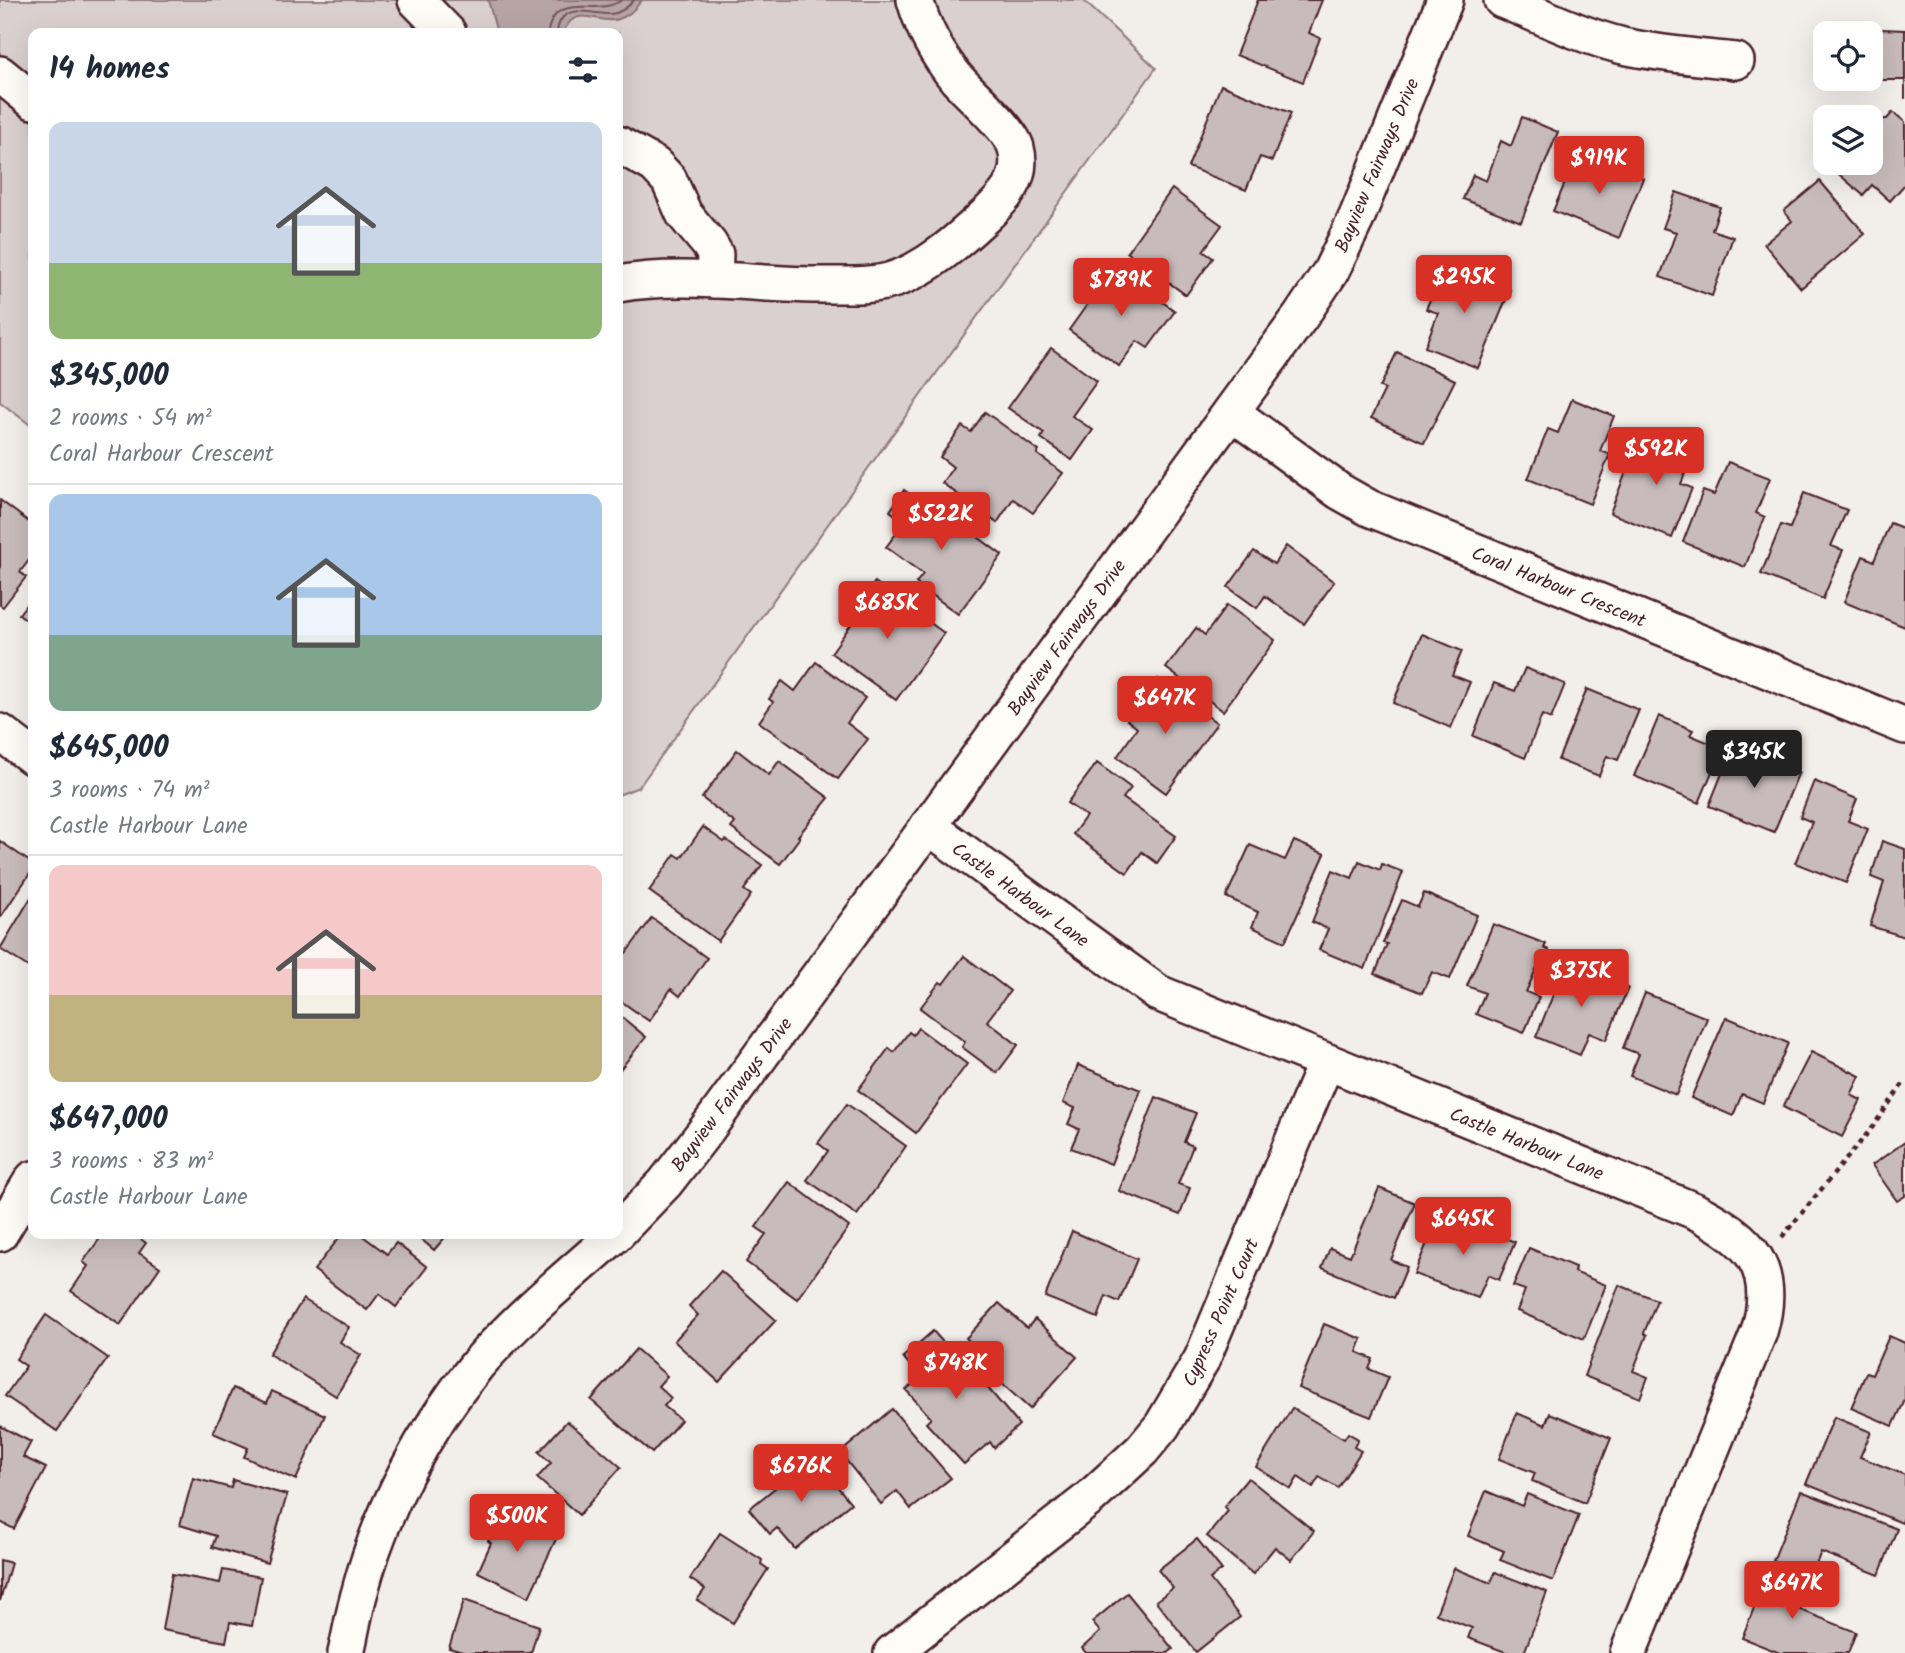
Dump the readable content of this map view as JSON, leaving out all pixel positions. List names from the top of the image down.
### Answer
{
  "streets": {
    "street": [
      "Bayview Fairways Drive",
      "Coral Harbour Crescent",
      "Castle Harbour Lane",
      "Cypress Point Court"
    ]
  },
  "crossings": [
    ["Bayview Fairways Drive", "Coral Harbour Crescent"],
    ["Bayview Fairways Drive", "Castle Harbour Lane"],
    ["Castle Harbour Lane", "Cypress Point Court"]
  ],
  "page": {
    "heading": "14 homes",
    "list": [
      {
        "name": "$345,000",
        "note": "2 rooms · 54 m² · Coral Harbour Crescent"
      },
      {
        "name": "$645,000",
        "note": "3 rooms · 74 m² · Castle Harbour Lane"
      },
      {
        "name": "$647,000",
        "note": "3 rooms · 83 m² · Castle Harbour Lane"
      }
    ],
    "price": [
      "$919K",
      "$295K",
      "$789K",
      "$592K",
      "$522K",
      "$685K",
      "$647K",
      "$345K",
      "$375K",
      "$645K",
      "$748K",
      "$676K",
      "$500K",
      "$647K"
    ]
  }
}
